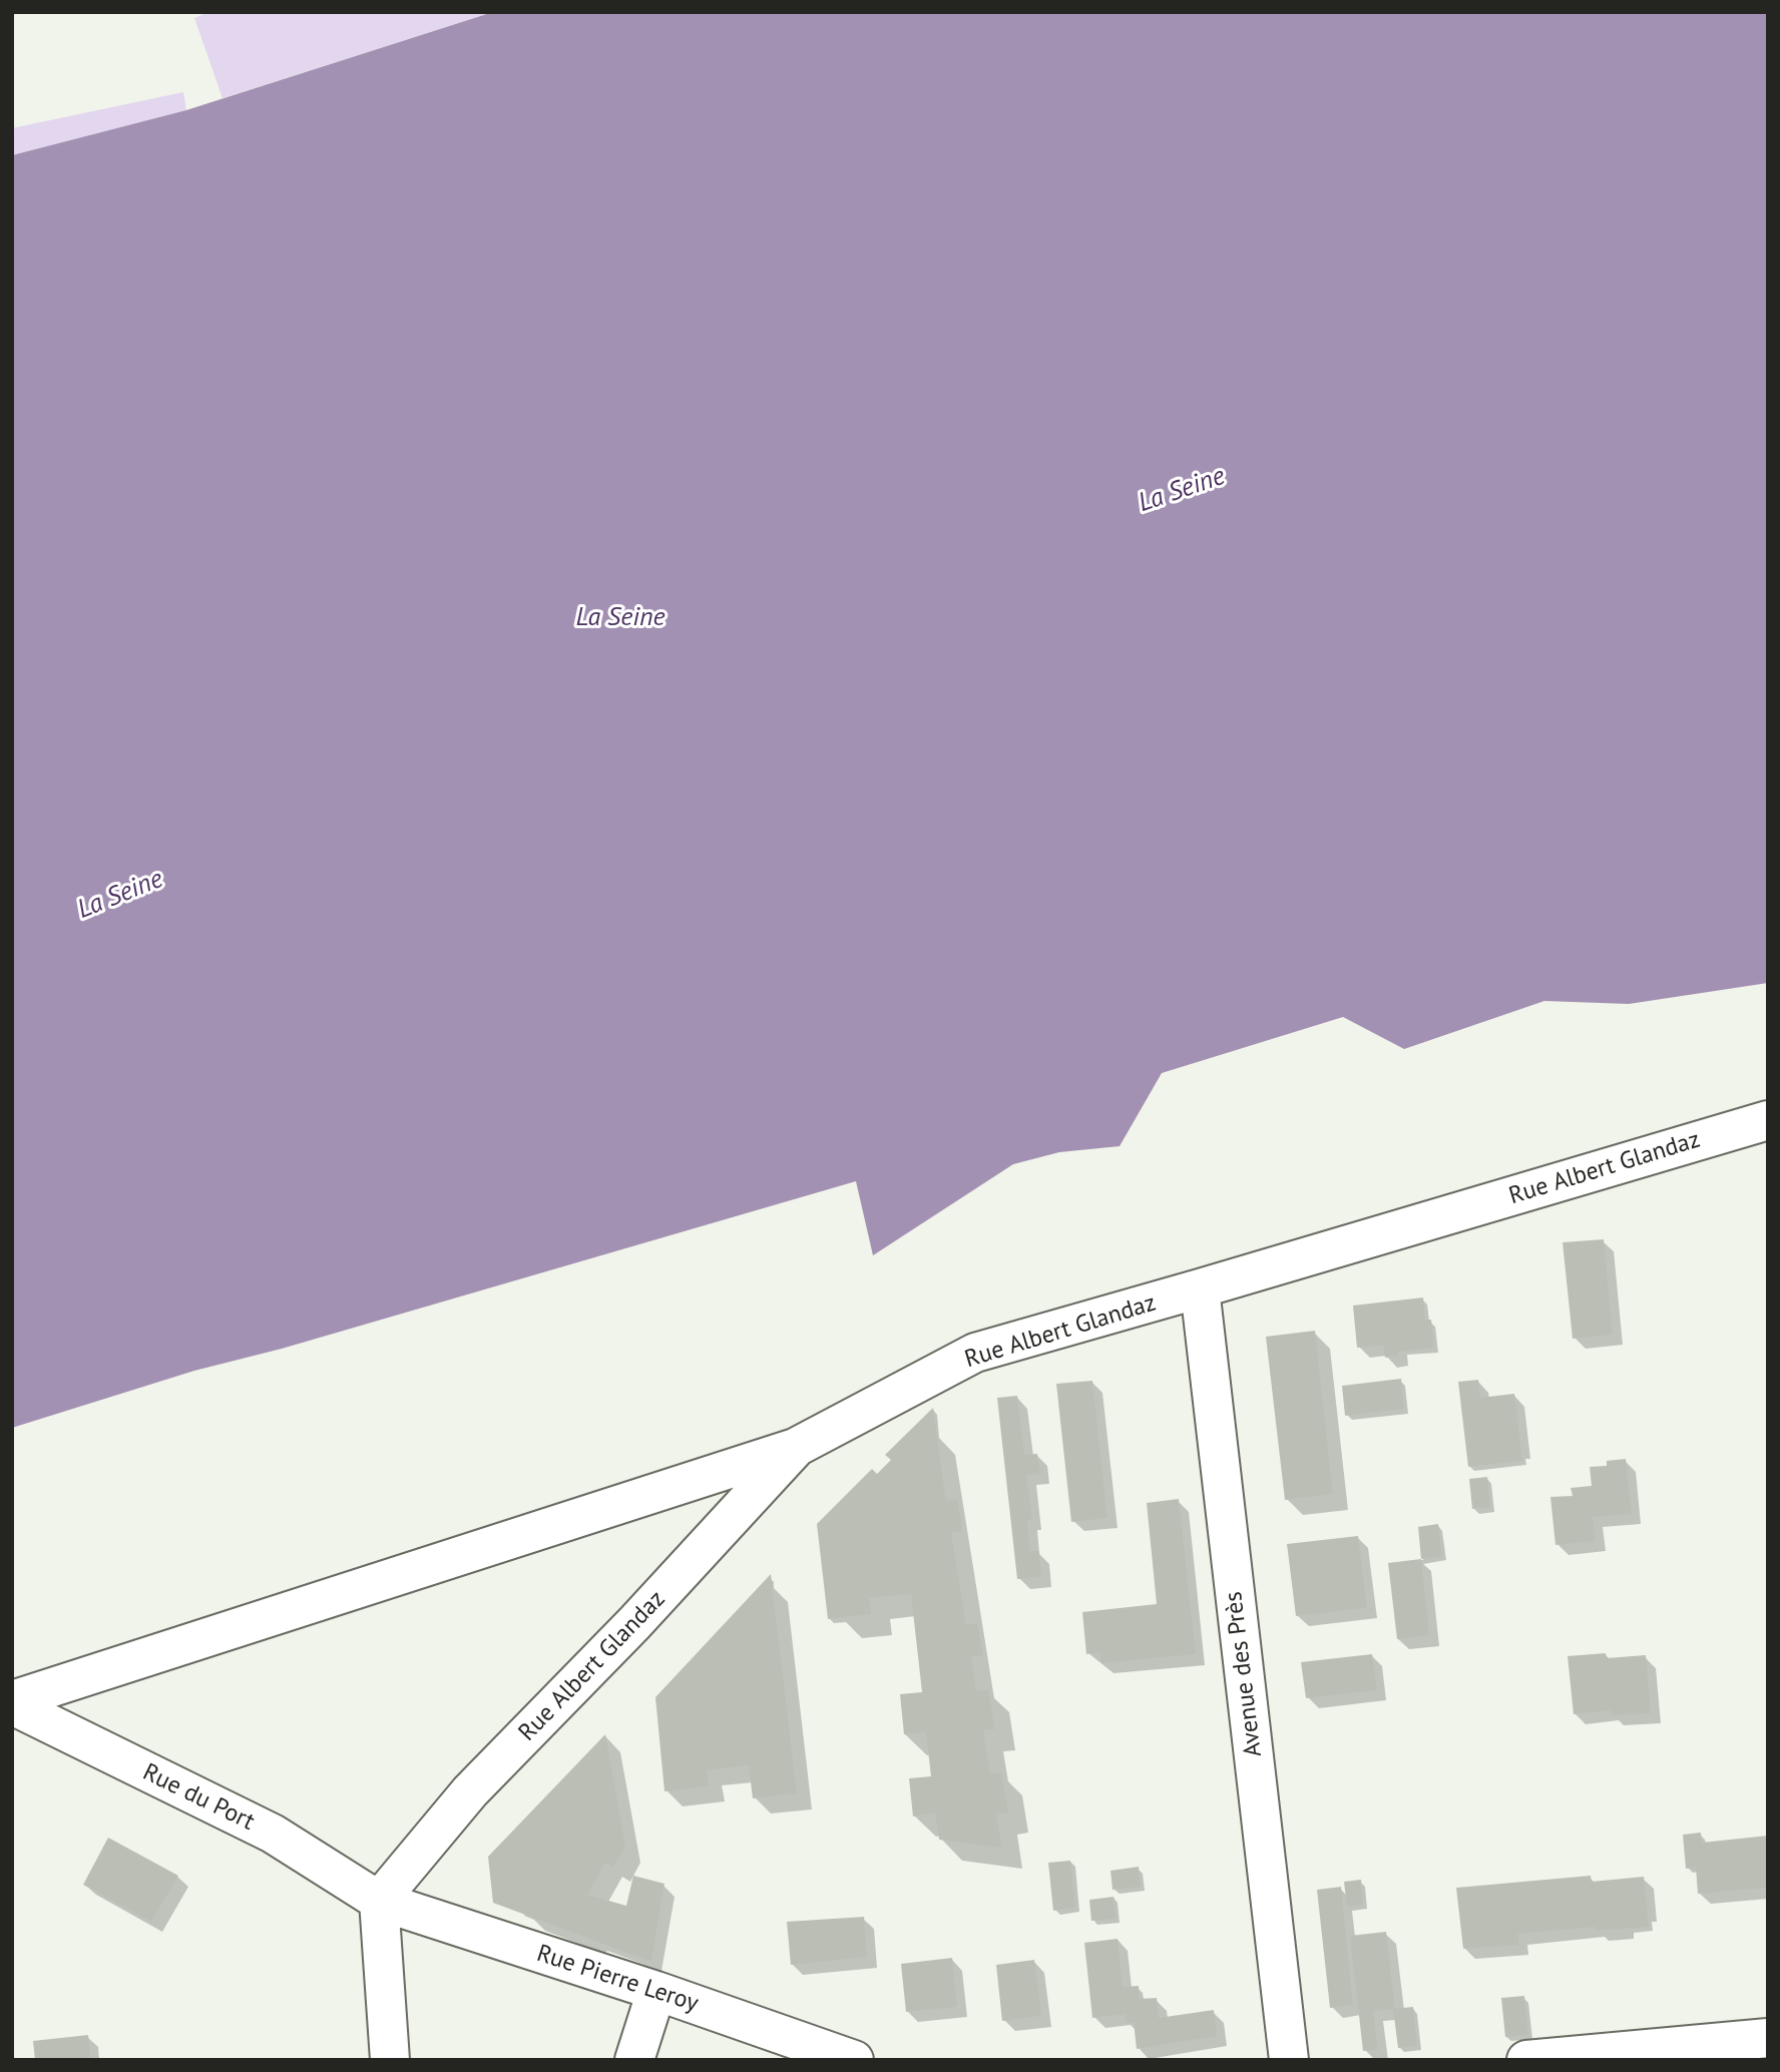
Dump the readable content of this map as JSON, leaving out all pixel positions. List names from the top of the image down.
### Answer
{
  "streets": {
    "street": [
      "Rue Albert Glandaz",
      "Avenue des Près",
      "Rue du Port",
      "Rue Pierre Leroy"
    ]
  },
  "crossings": [
    ["Rue Albert Glandaz", "Avenue des Près"],
    ["Rue Albert Glandaz", "Rue du Port"],
    ["Rue Albert Glandaz", "Rue Pierre Leroy"],
    ["Rue du Port", "Rue Pierre Leroy"]
  ],
  "water": ["La Seine"]
}
